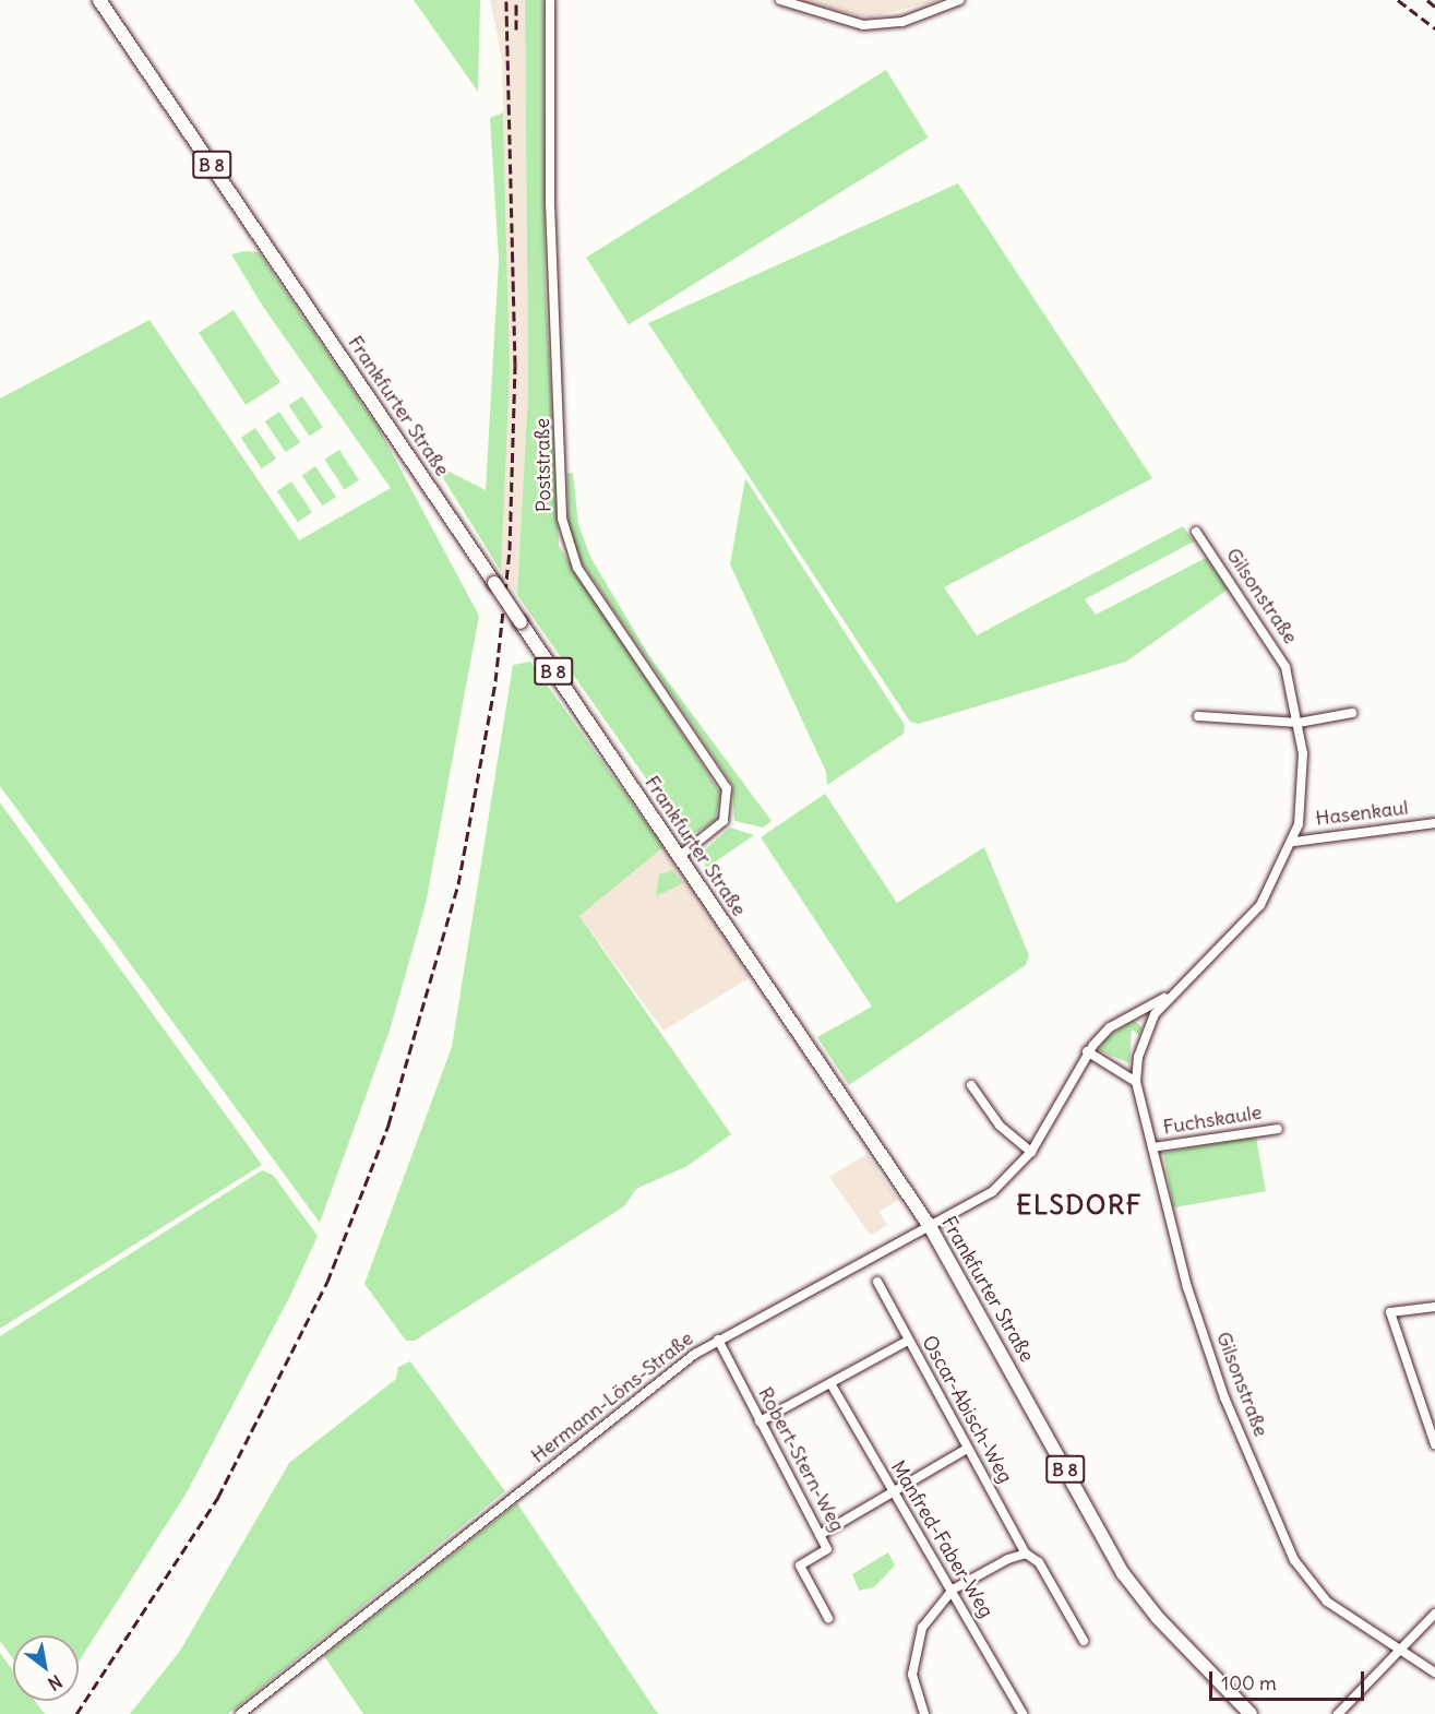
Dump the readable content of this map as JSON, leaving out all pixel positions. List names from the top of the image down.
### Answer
{
  "streets": {
    "main road": ["B 8", "Frankfurter Straße"],
    "street": [
      "Poststraße",
      "Gilsonstraße",
      "Hasenkaul",
      "Fuchskaule",
      "Hermann-Löns-Straße",
      "Oscar-Abisch-Weg",
      "Robert-Stern-Weg",
      "Manfred-Faber-Weg"
    ]
  },
  "crossings": [
    ["Frankfurter Straße", "Poststraße"],
    ["Frankfurter Straße", "Hermann-Löns-Straße"],
    ["Gilsonstraße", "Hasenkaul"],
    ["Gilsonstraße", "Fuchskaule"],
    ["Gilsonstraße", "Hermann-Löns-Straße"],
    ["Hermann-Löns-Straße", "Robert-Stern-Weg"]
  ],
  "districts": ["ELSDORF"],
  "scale_bar": "100 m",
  "north": "bottom right"
}
